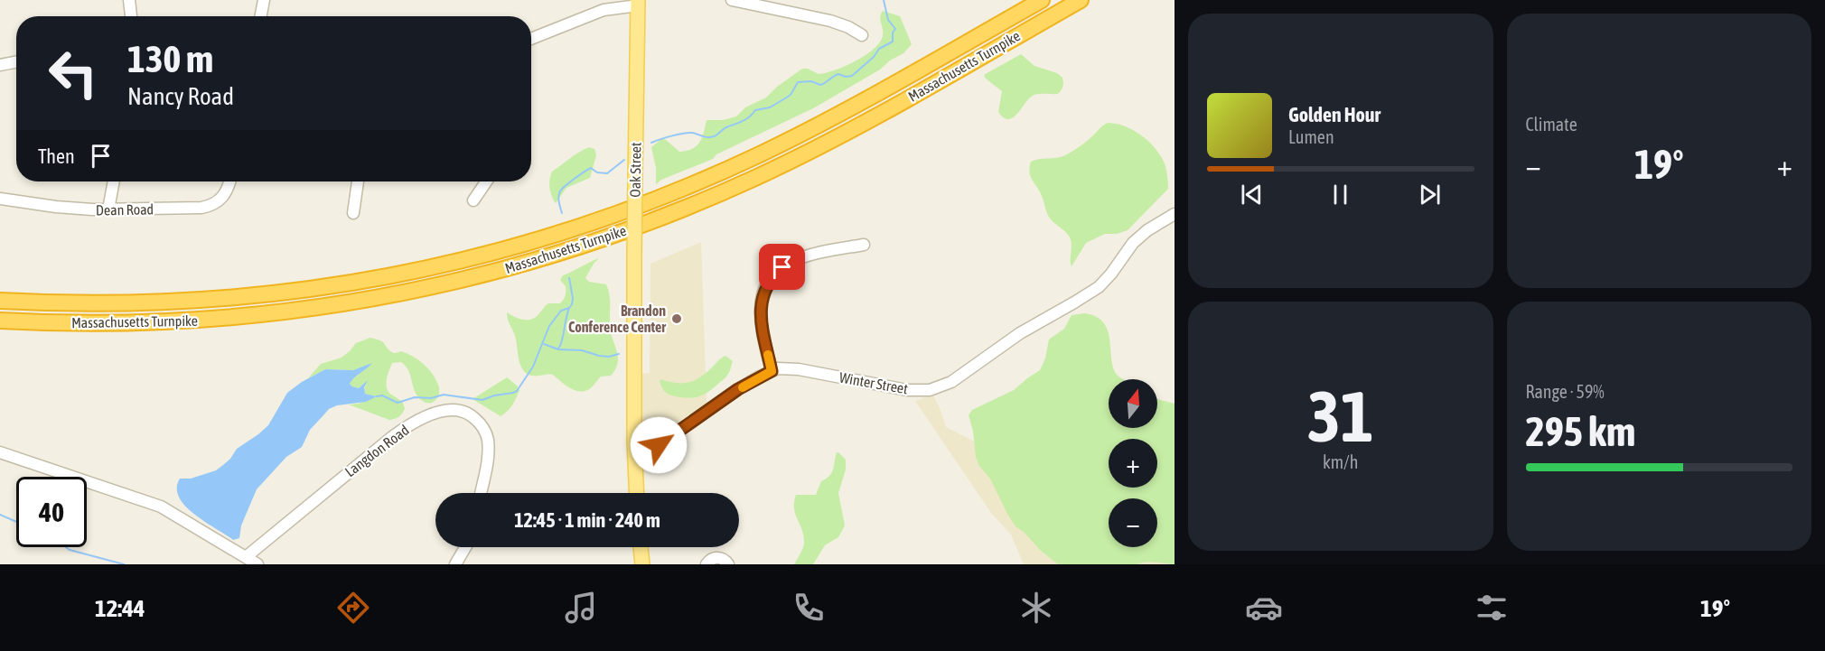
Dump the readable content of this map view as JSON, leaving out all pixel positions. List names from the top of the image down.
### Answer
{
  "streets": {
    "highway": ["Massachusetts Turnpike"],
    "main road": ["Oak Street"],
    "street": ["Dean Road", "Winter Street", "Langdon Road"]
  },
  "crossings": [
    ["Oak Street", "Winter Street"]
  ],
  "places": ["Brandon Conference Center"],
  "north": "top",
  "page": {
    "tile": [
      "Climate",
      ["31", "km/h"],
      ["Range · 59%", "295 km"]
    ],
    "turn": ["130 m", "Nancy Road"],
    "song": ["Golden Hour", "Lumen"],
    "then": "Then",
    "heat": ["−", "19°", "+"],
    "map_buttons": ["+", "−"],
    "limit": "40",
    "trip": "12:45 · 1 min · 240 m",
    "tabs": ["12:44", "19°"]
  }
}
